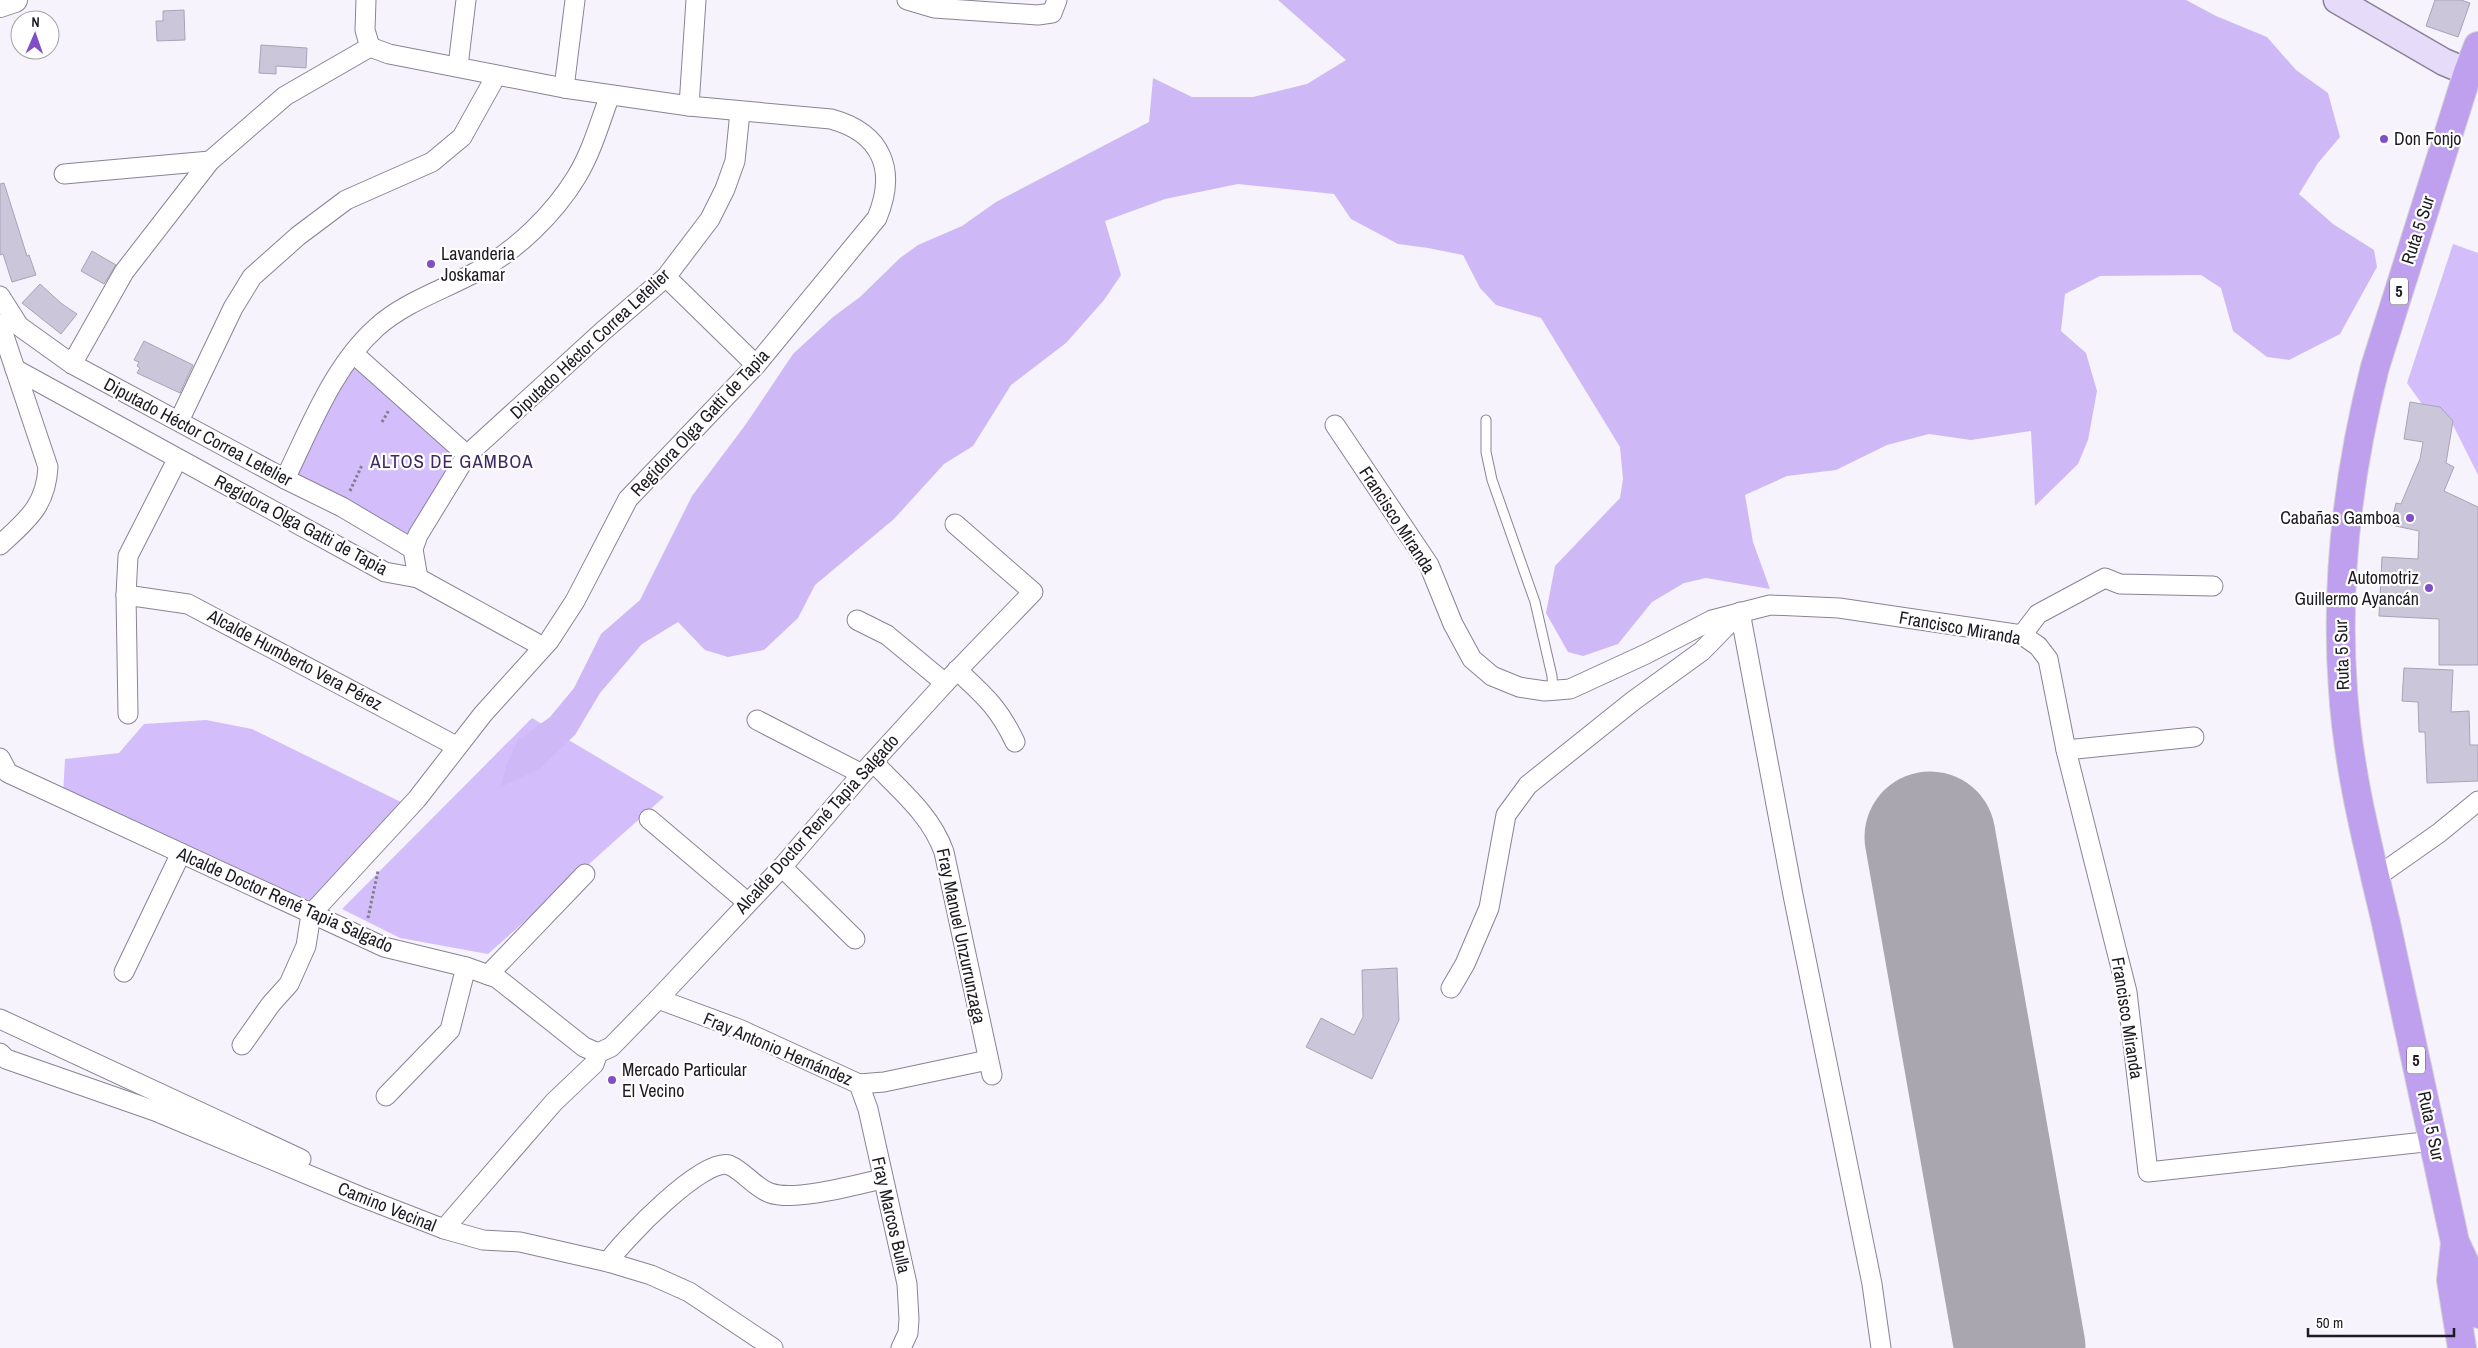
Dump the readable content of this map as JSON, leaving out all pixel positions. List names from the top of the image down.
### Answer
{
  "streets": {
    "highway": ["Ruta 5 Sur", "5"],
    "street": [
      "Diputado Héctor Correa Letelier",
      "Regidora Olga Gatti de Tapia",
      "Francisco Miranda",
      "Alcalde Humberto Vera Pérez",
      "Alcalde Doctor René Tapia Salgado",
      "Fray Manuel Unzurrunzaga",
      "Fray Antonio Hernández",
      "Camino Vecinal",
      "Fray Marcos Bulla"
    ]
  },
  "crossings": [
    ["Ruta 5 Sur", "Francisco Miranda"],
    ["Diputado Héctor Correa Letelier", "Regidora Olga Gatti de Tapia"],
    ["Alcalde Doctor René Tapia Salgado", "Fray Manuel Unzurrunzaga"],
    ["Alcalde Doctor René Tapia Salgado", "Fray Antonio Hernández"],
    ["Alcalde Doctor René Tapia Salgado", "Camino Vecinal"],
    ["Fray Manuel Unzurrunzaga", "Fray Antonio Hernández"],
    ["Fray Antonio Hernández", "Fray Marcos Bulla"]
  ],
  "districts": ["ALTOS DE GAMBOA"],
  "places": [
    "Don Fonjo",
    "Lavanderia Joskamar",
    "Cabañas Gamboa",
    "Automotriz Guillermo Ayancán",
    "Mercado Particular El Vecino"
  ],
  "scale_bar": "50 m",
  "north": "top"
}
